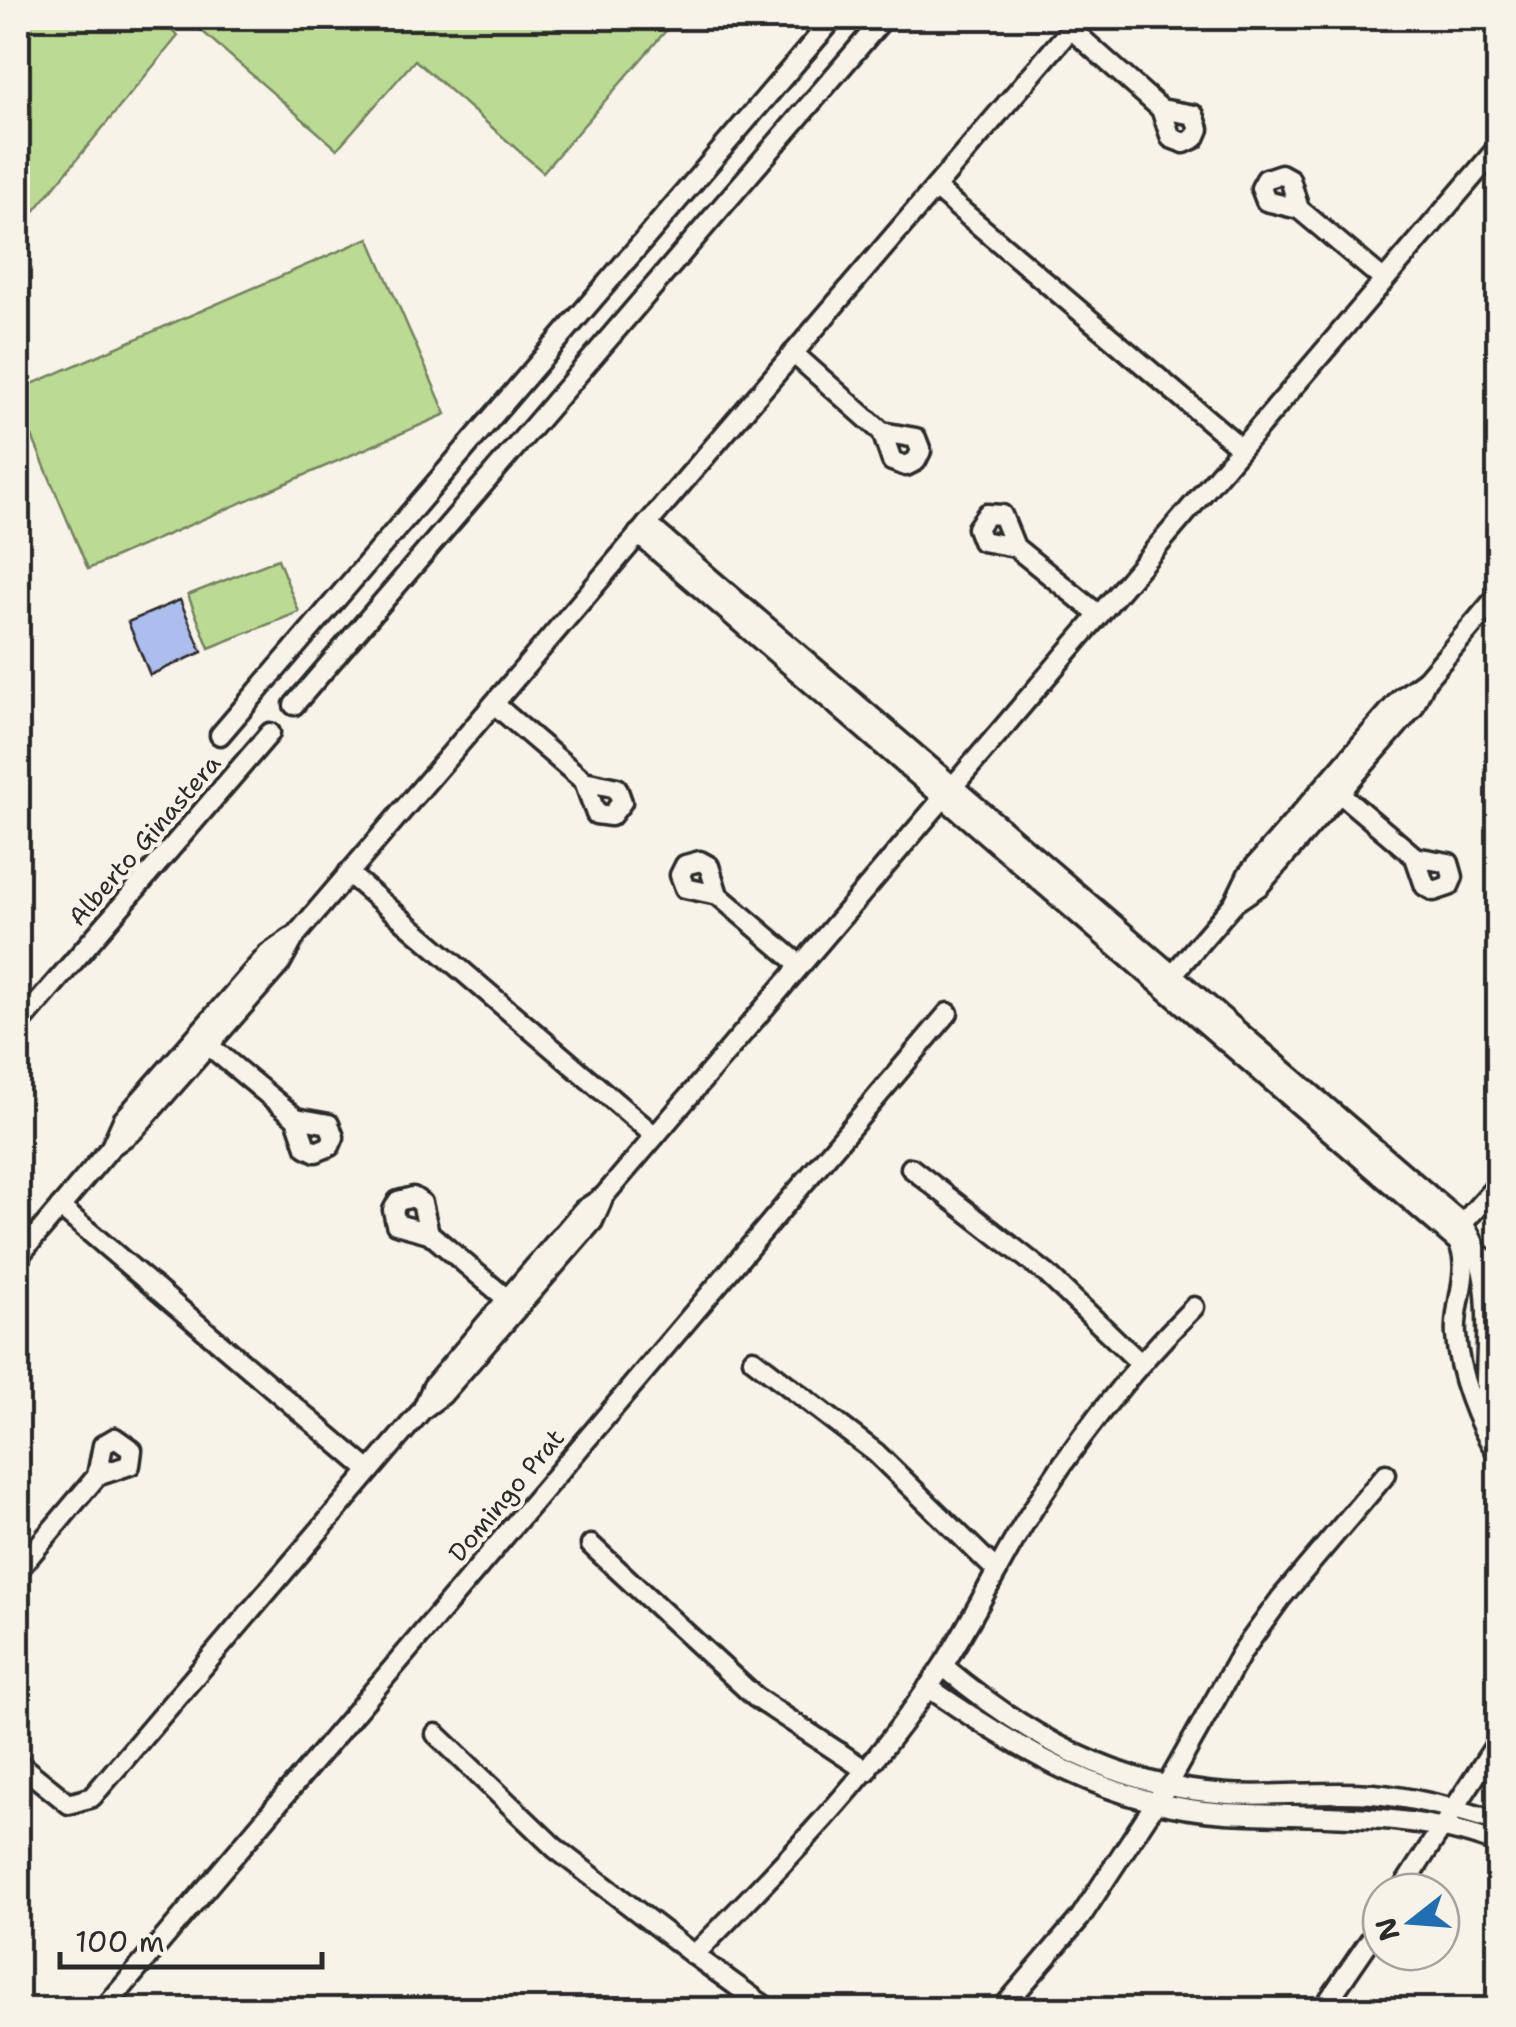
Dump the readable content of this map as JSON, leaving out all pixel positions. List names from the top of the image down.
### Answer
{
  "streets": {
    "street": ["Alberto Ginastera", "Domingo Prat"]
  },
  "scale_bar": "100 m",
  "north": "left"
}
